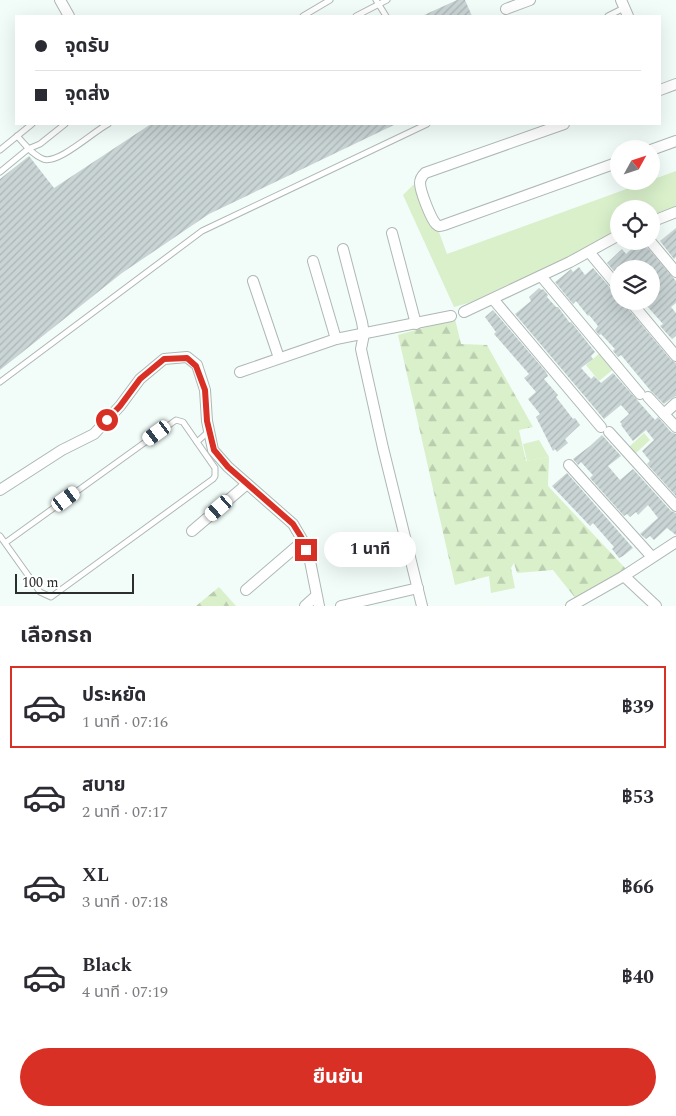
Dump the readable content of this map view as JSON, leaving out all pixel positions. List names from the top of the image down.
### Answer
{
  "scale_bar": "100 m",
  "north": "top right",
  "page": {
    "banner": ["จุดรับ", "จุดส่ง"],
    "bubble": "1 นาที",
    "scale": "100 m",
    "heading": "เลือกรถ",
    "list": [
      {
        "name": "ประหยัด",
        "note": "1 นาที · 07:16",
        "value": "฿39"
      },
      {
        "name": "สบาย",
        "note": "2 นาที · 07:17",
        "value": "฿53"
      },
      {
        "name": "XL",
        "note": "3 นาที · 07:18",
        "value": "฿66"
      },
      {
        "name": "Black",
        "note": "4 นาที · 07:19",
        "value": "฿40"
      }
    ],
    "buttons": "ยืนยัน"
  }
}
